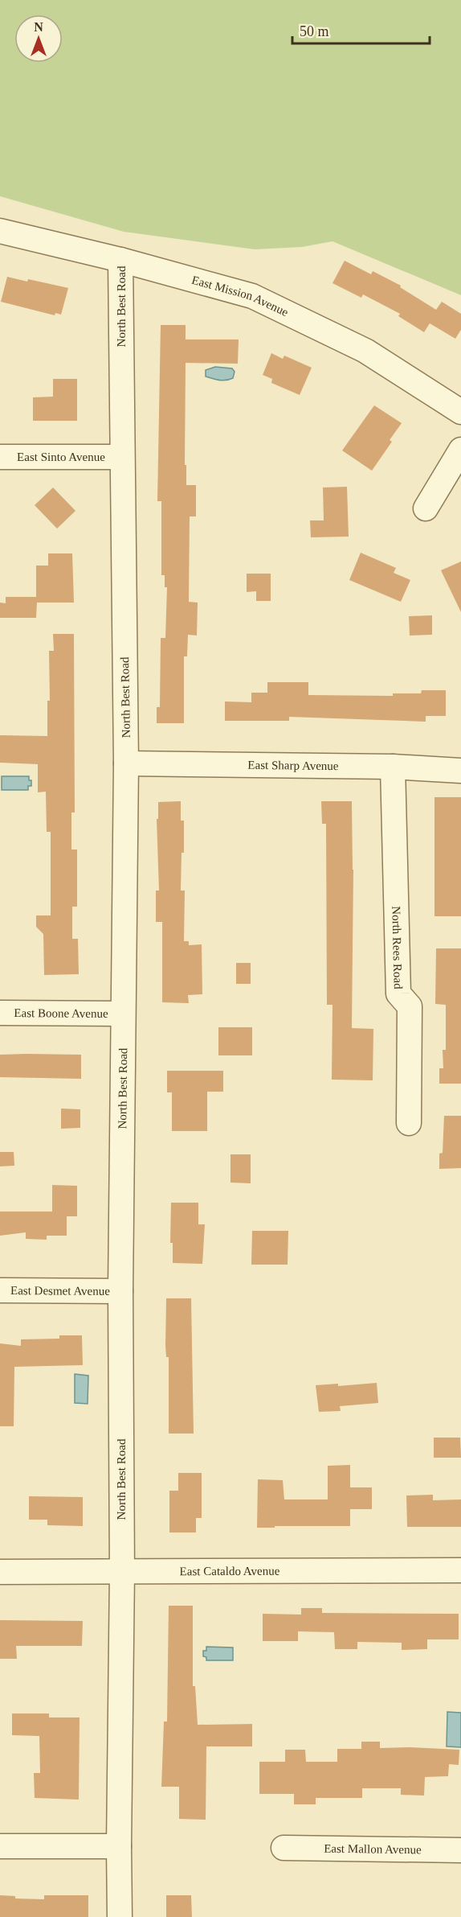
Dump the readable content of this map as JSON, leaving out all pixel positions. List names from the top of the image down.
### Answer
{
  "streets": {
    "street": [
      "East Mission Avenue",
      "North Best Road",
      "East Sinto Avenue",
      "East Sharp Avenue",
      "North Rees Road",
      "East Boone Avenue",
      "East Desmet Avenue",
      "East Cataldo Avenue",
      "East Mallon Avenue"
    ]
  },
  "crossings": [
    ["East Mission Avenue", "North Best Road"],
    ["North Best Road", "East Sinto Avenue"],
    ["North Best Road", "East Sharp Avenue"],
    ["North Best Road", "East Boone Avenue"],
    ["North Best Road", "East Desmet Avenue"],
    ["North Best Road", "East Cataldo Avenue"],
    ["East Sharp Avenue", "North Rees Road"]
  ],
  "scale_bar": "50 m",
  "north": "top"
}
